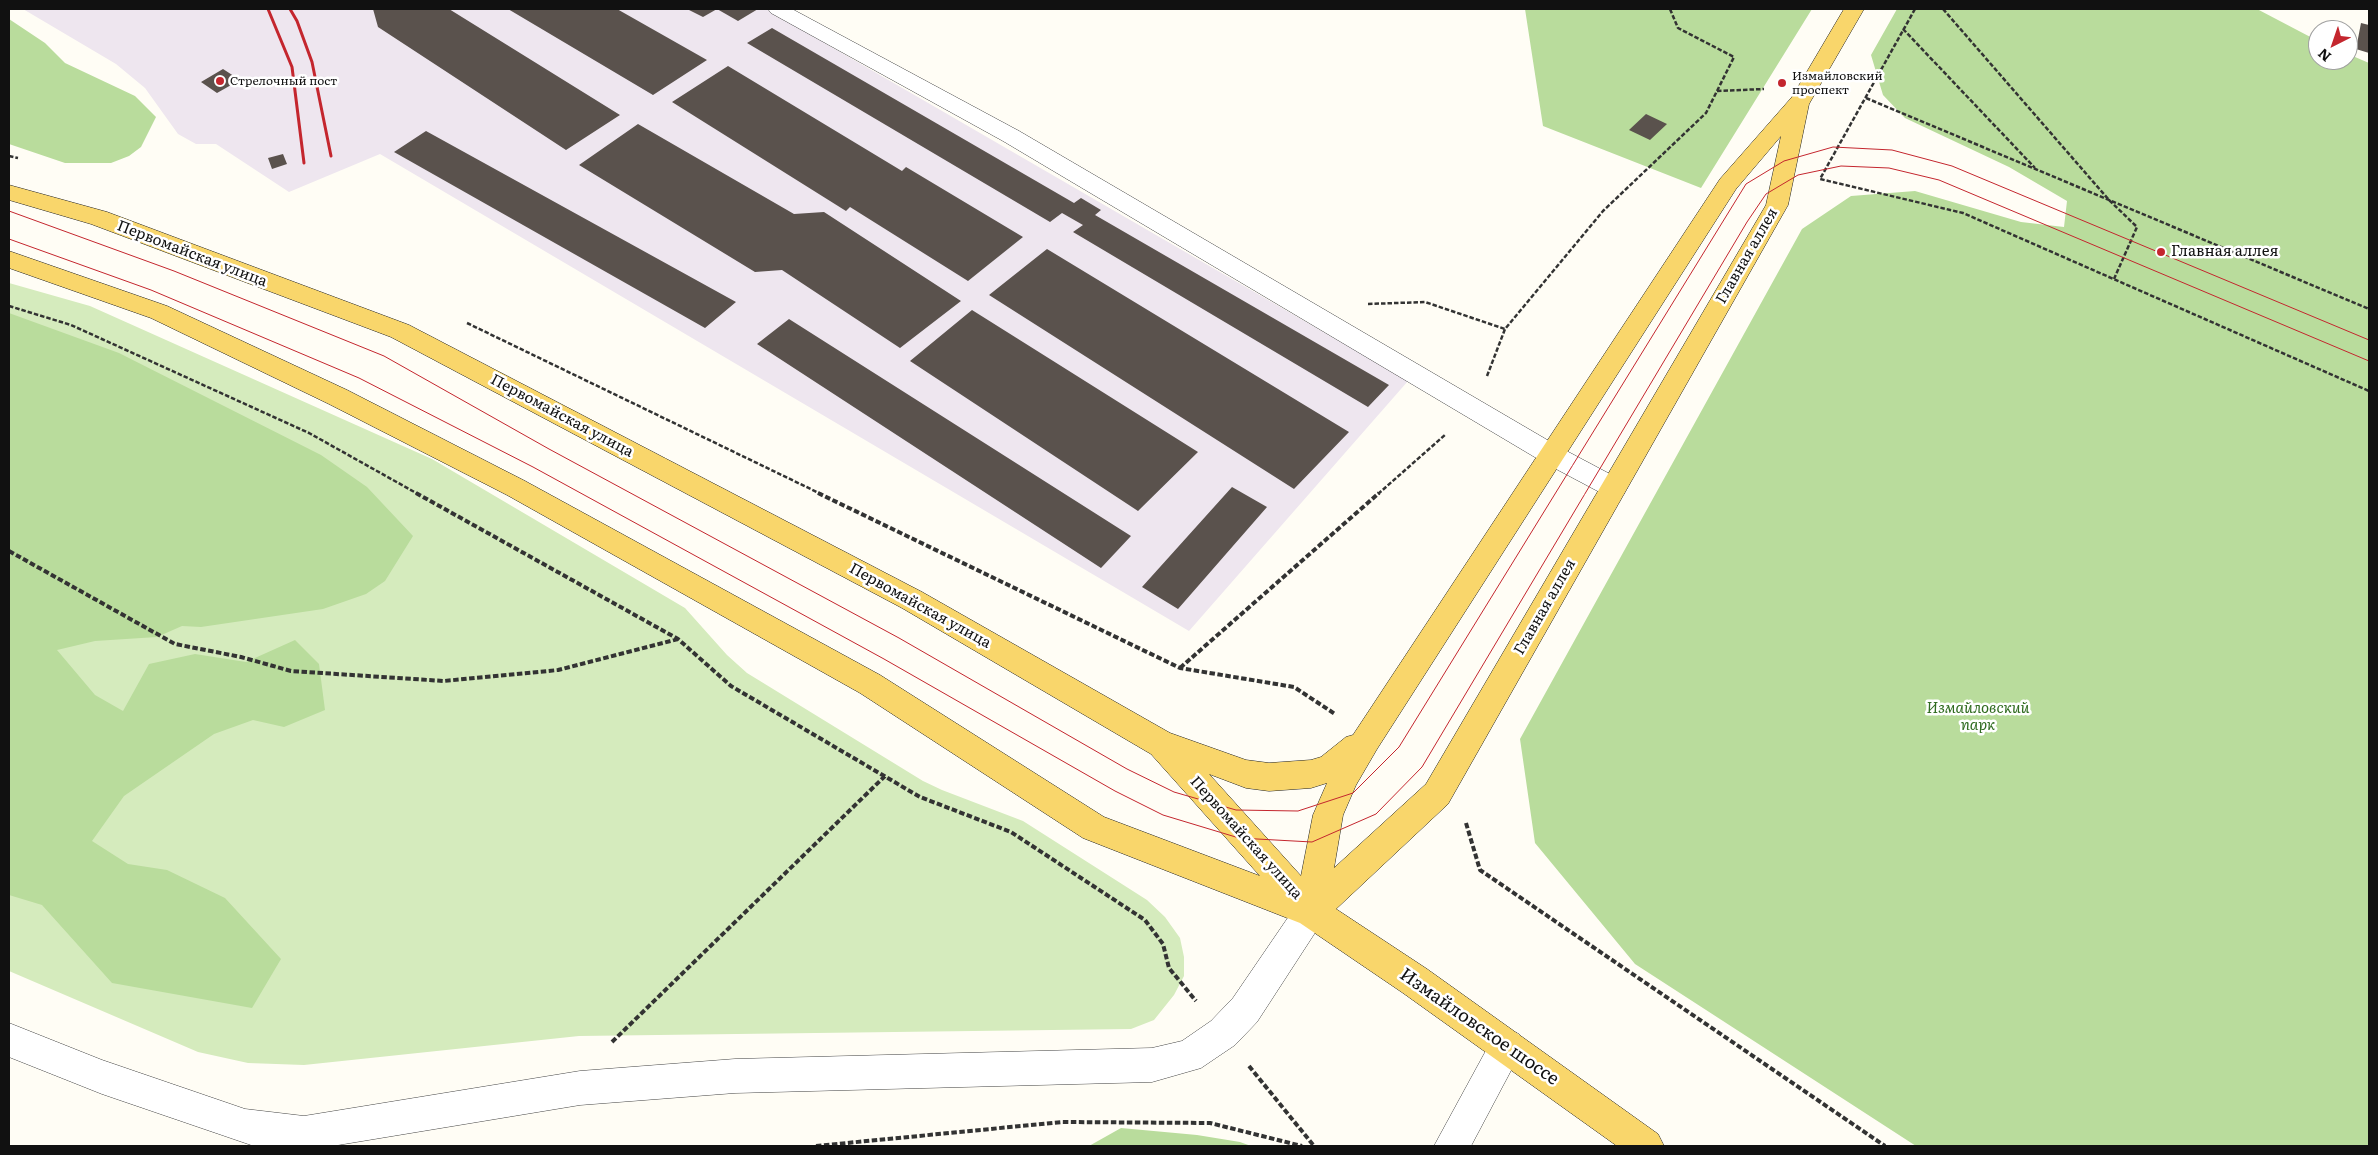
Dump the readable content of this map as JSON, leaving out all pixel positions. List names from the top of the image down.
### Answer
{
  "streets": {
    "main road": ["Первомайская улица", "Главная аллея", "Измайловское шоссе"]
  },
  "crossings": [
    ["Первомайская улица", "Главная аллея"],
    ["Первомайская улица", "Измайловское шоссе"],
    ["Главная аллея", "Измайловское шоссе"]
  ],
  "parks": ["Измайловский парк"],
  "places": ["Стрелочный пост", "Измайловский проспект", "Главная аллея"],
  "north": "bottom left"
}
